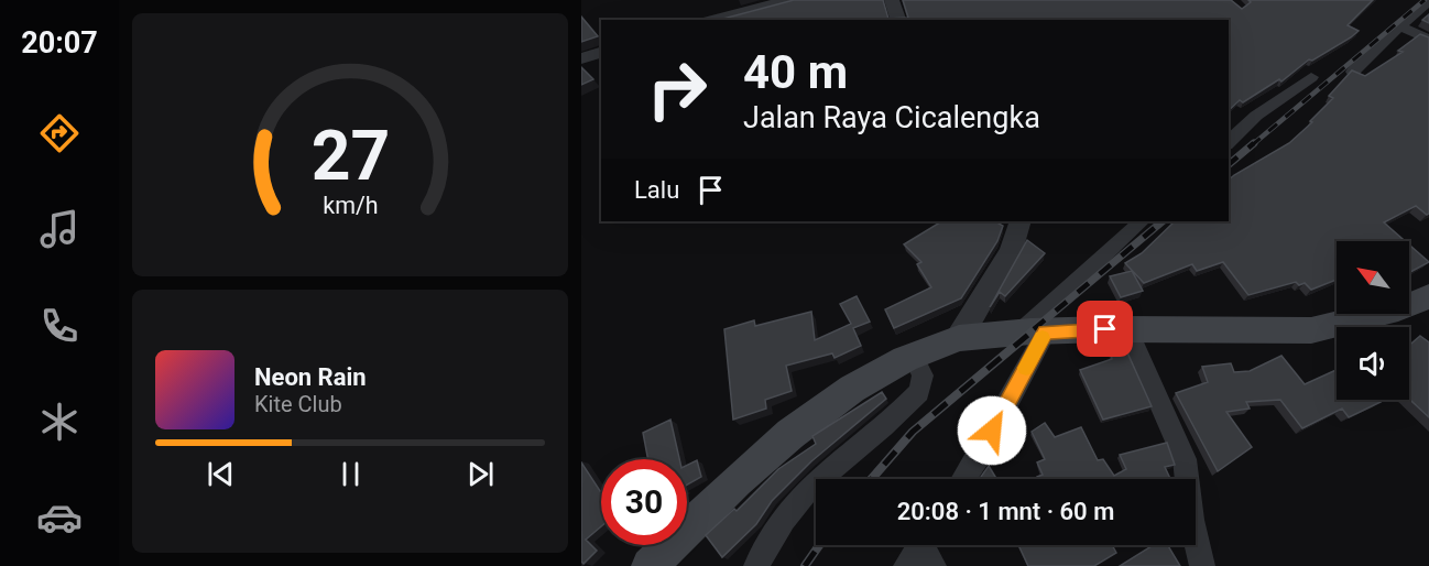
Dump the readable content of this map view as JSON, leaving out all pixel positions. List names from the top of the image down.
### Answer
{
  "north": "top left",
  "page": {
    "tabs": "20:07",
    "turn": ["40 m", "Jalan Raya Cicalengka"],
    "then": "Lalu",
    "song": ["Neon Rain", "Kite Club"],
    "limit": "30",
    "trip": "20:08 · 1 mnt · 60 m",
    "gauge": ["27", "km/h"]
  }
}
